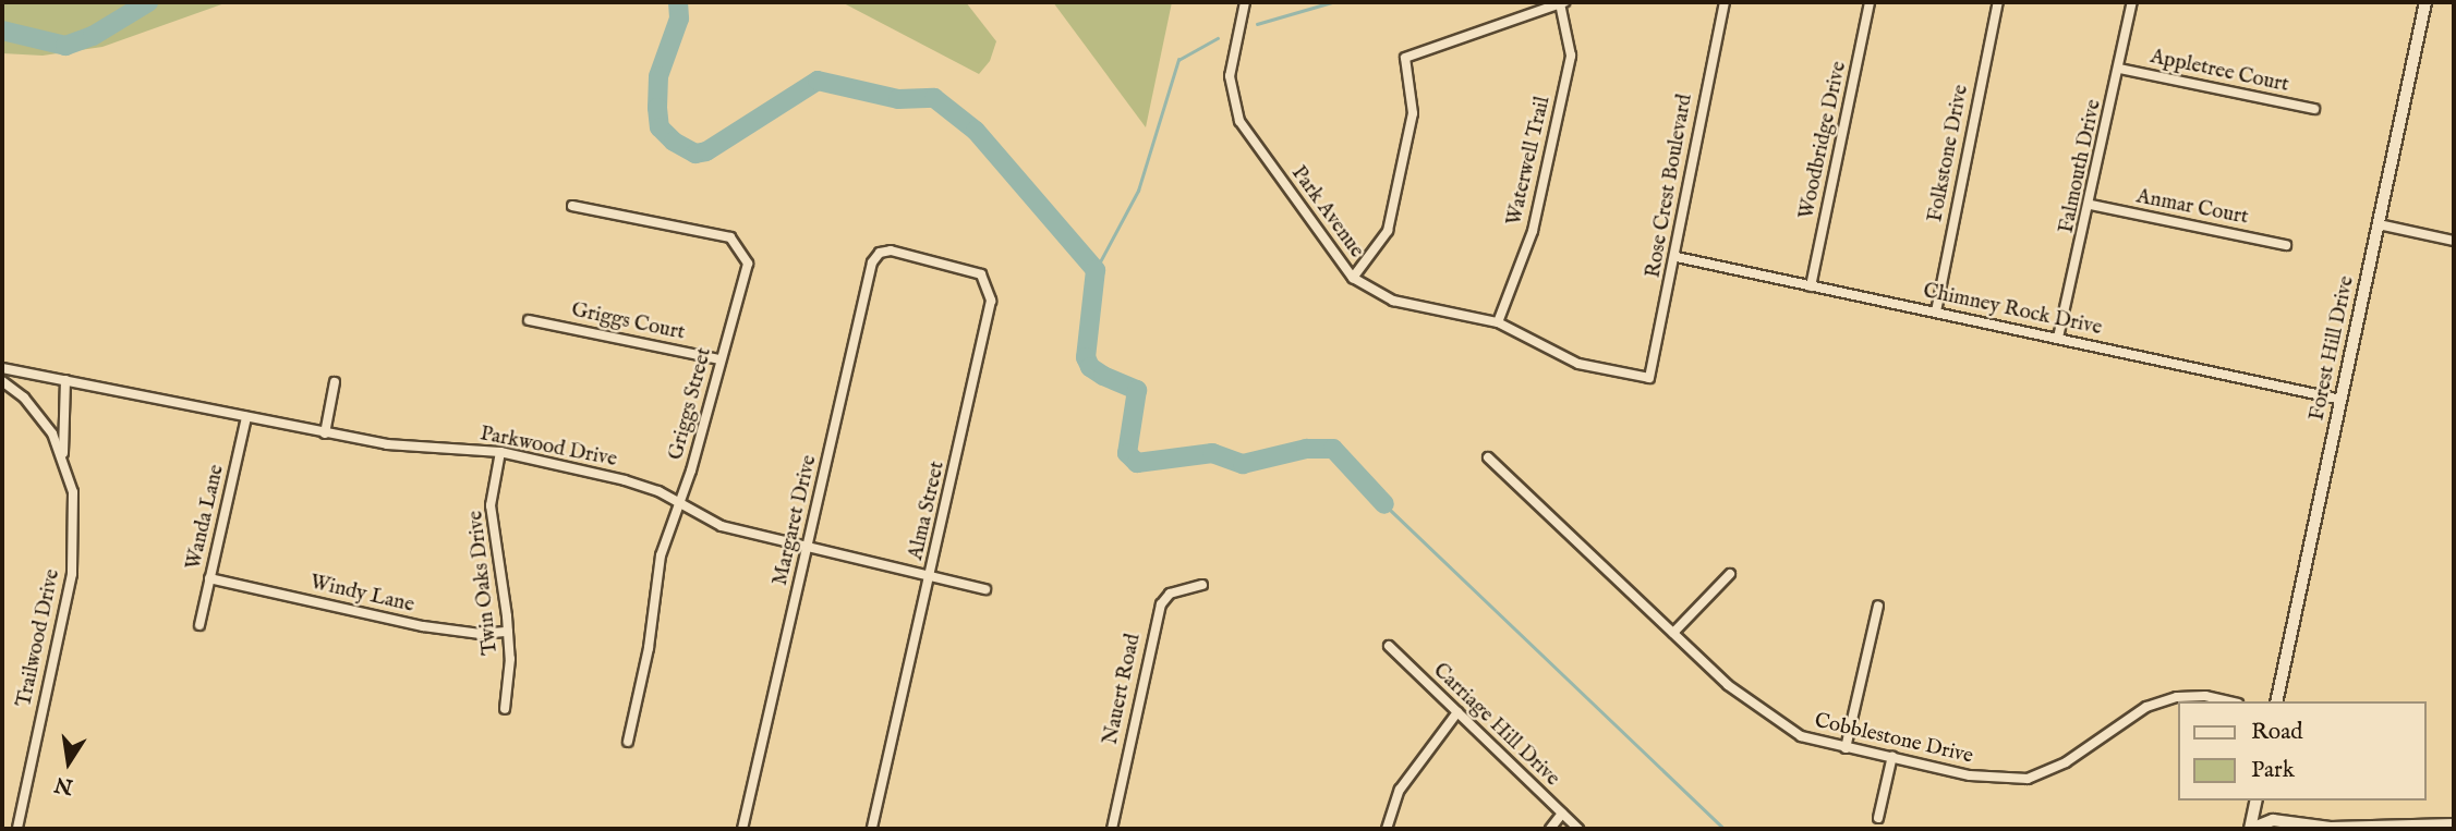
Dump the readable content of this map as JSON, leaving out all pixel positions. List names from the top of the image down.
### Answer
{
  "streets": {
    "main road": ["Forest Hill Drive"],
    "street": [
      "Appletree Court",
      "Woodbridge Drive",
      "Folkstone Drive",
      "Waterwell Trail",
      "Falmouth Drive",
      "Rose Crest Boulevard",
      "Anmar Court",
      "Park Avenue",
      "Chimney Rock Drive",
      "Griggs Court",
      "Griggs Street",
      "Parkwood Drive",
      "Alma Street",
      "Wanda Lane",
      "Margaret Drive",
      "Twin Oaks Drive",
      "Windy Lane",
      "Trailwood Drive",
      "Nauert Road",
      "Carriage Hill Drive",
      "Cobblestone Drive"
    ]
  },
  "crossings": [
    ["Appletree Court", "Falmouth Drive"],
    ["Woodbridge Drive", "Chimney Rock Drive"],
    ["Folkstone Drive", "Chimney Rock Drive"],
    ["Waterwell Trail", "Park Avenue"],
    ["Falmouth Drive", "Anmar Court"],
    ["Falmouth Drive", "Chimney Rock Drive"],
    ["Rose Crest Boulevard", "Park Avenue"],
    ["Rose Crest Boulevard", "Chimney Rock Drive"],
    ["Chimney Rock Drive", "Forest Hill Drive"],
    ["Griggs Court", "Griggs Street"],
    ["Griggs Street", "Parkwood Drive"],
    ["Parkwood Drive", "Alma Street"],
    ["Parkwood Drive", "Wanda Lane"],
    ["Parkwood Drive", "Margaret Drive"],
    ["Parkwood Drive", "Twin Oaks Drive"],
    ["Parkwood Drive", "Trailwood Drive"],
    ["Alma Street", "Margaret Drive"],
    ["Wanda Lane", "Windy Lane"],
    ["Twin Oaks Drive", "Windy Lane"]
  ],
  "legend": ["Road", "Park"],
  "north": "bottom"
}
